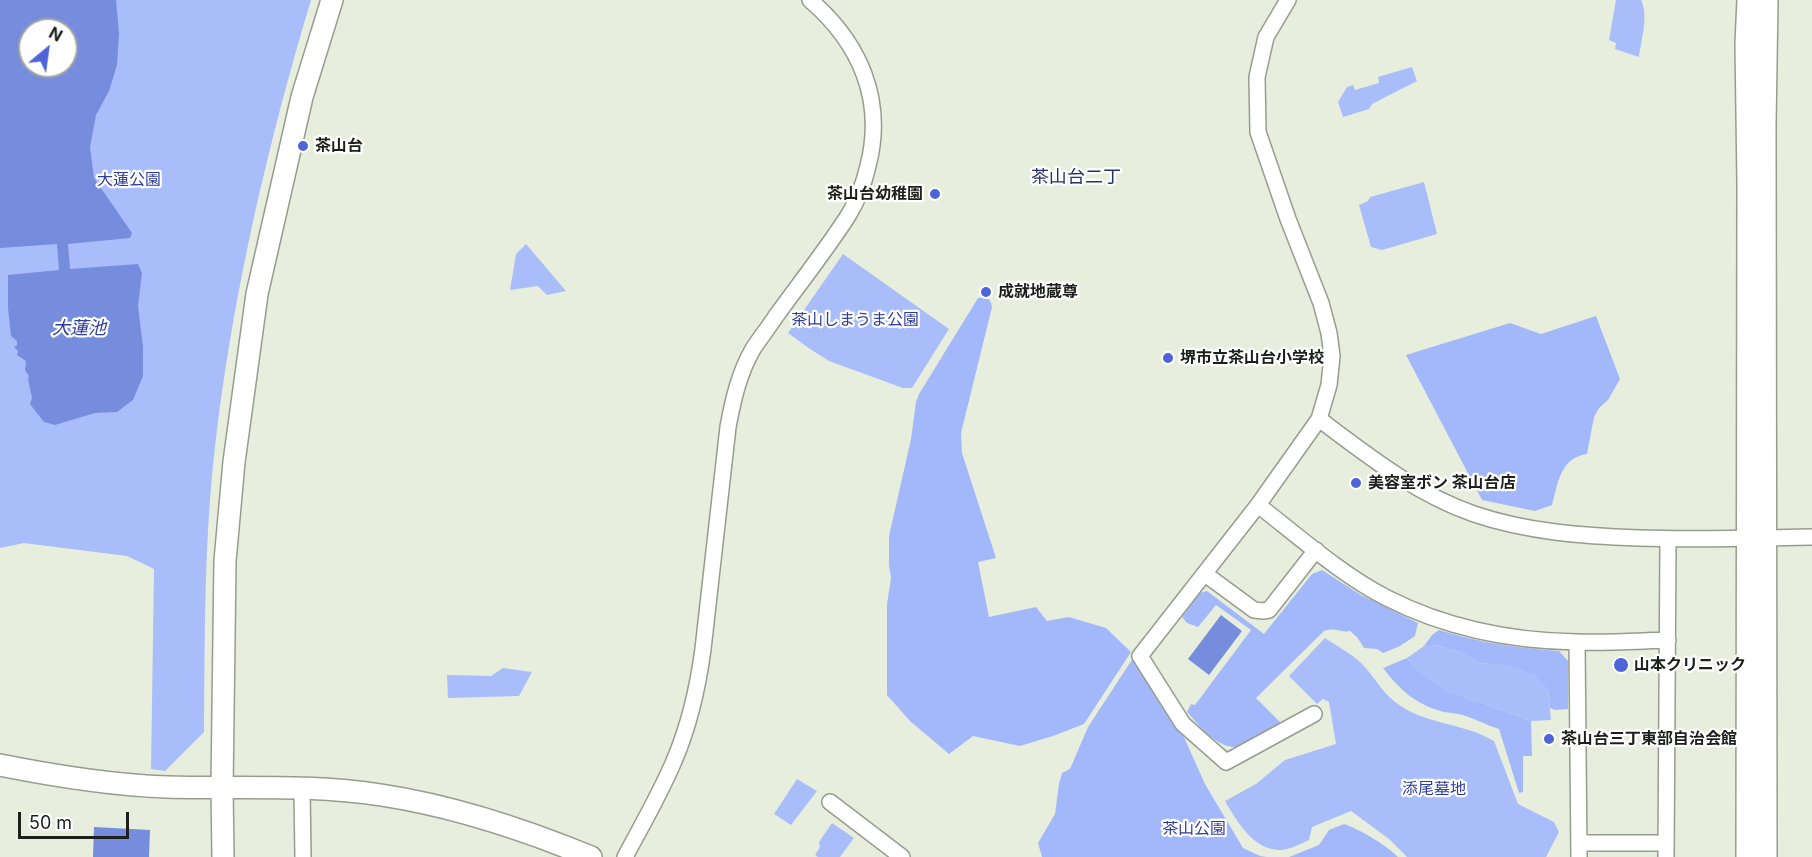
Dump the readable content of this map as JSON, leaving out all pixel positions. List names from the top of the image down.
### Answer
{
  "districts": ["茶山台二丁"],
  "water": ["大蓮池"],
  "parks": [
    "大蓮公園",
    "茶山しまうま公園",
    "添尾墓地",
    "茶山公園"
  ],
  "places": [
    "茶山台",
    "茶山台幼稚園",
    "成就地蔵尊",
    "堺市立茶山台小学校",
    "美容室ボン 茶山台店",
    "山本クリニック",
    "茶山台三丁東部自治会館"
  ],
  "scale_bar": "50 m",
  "north": "top right"
}
